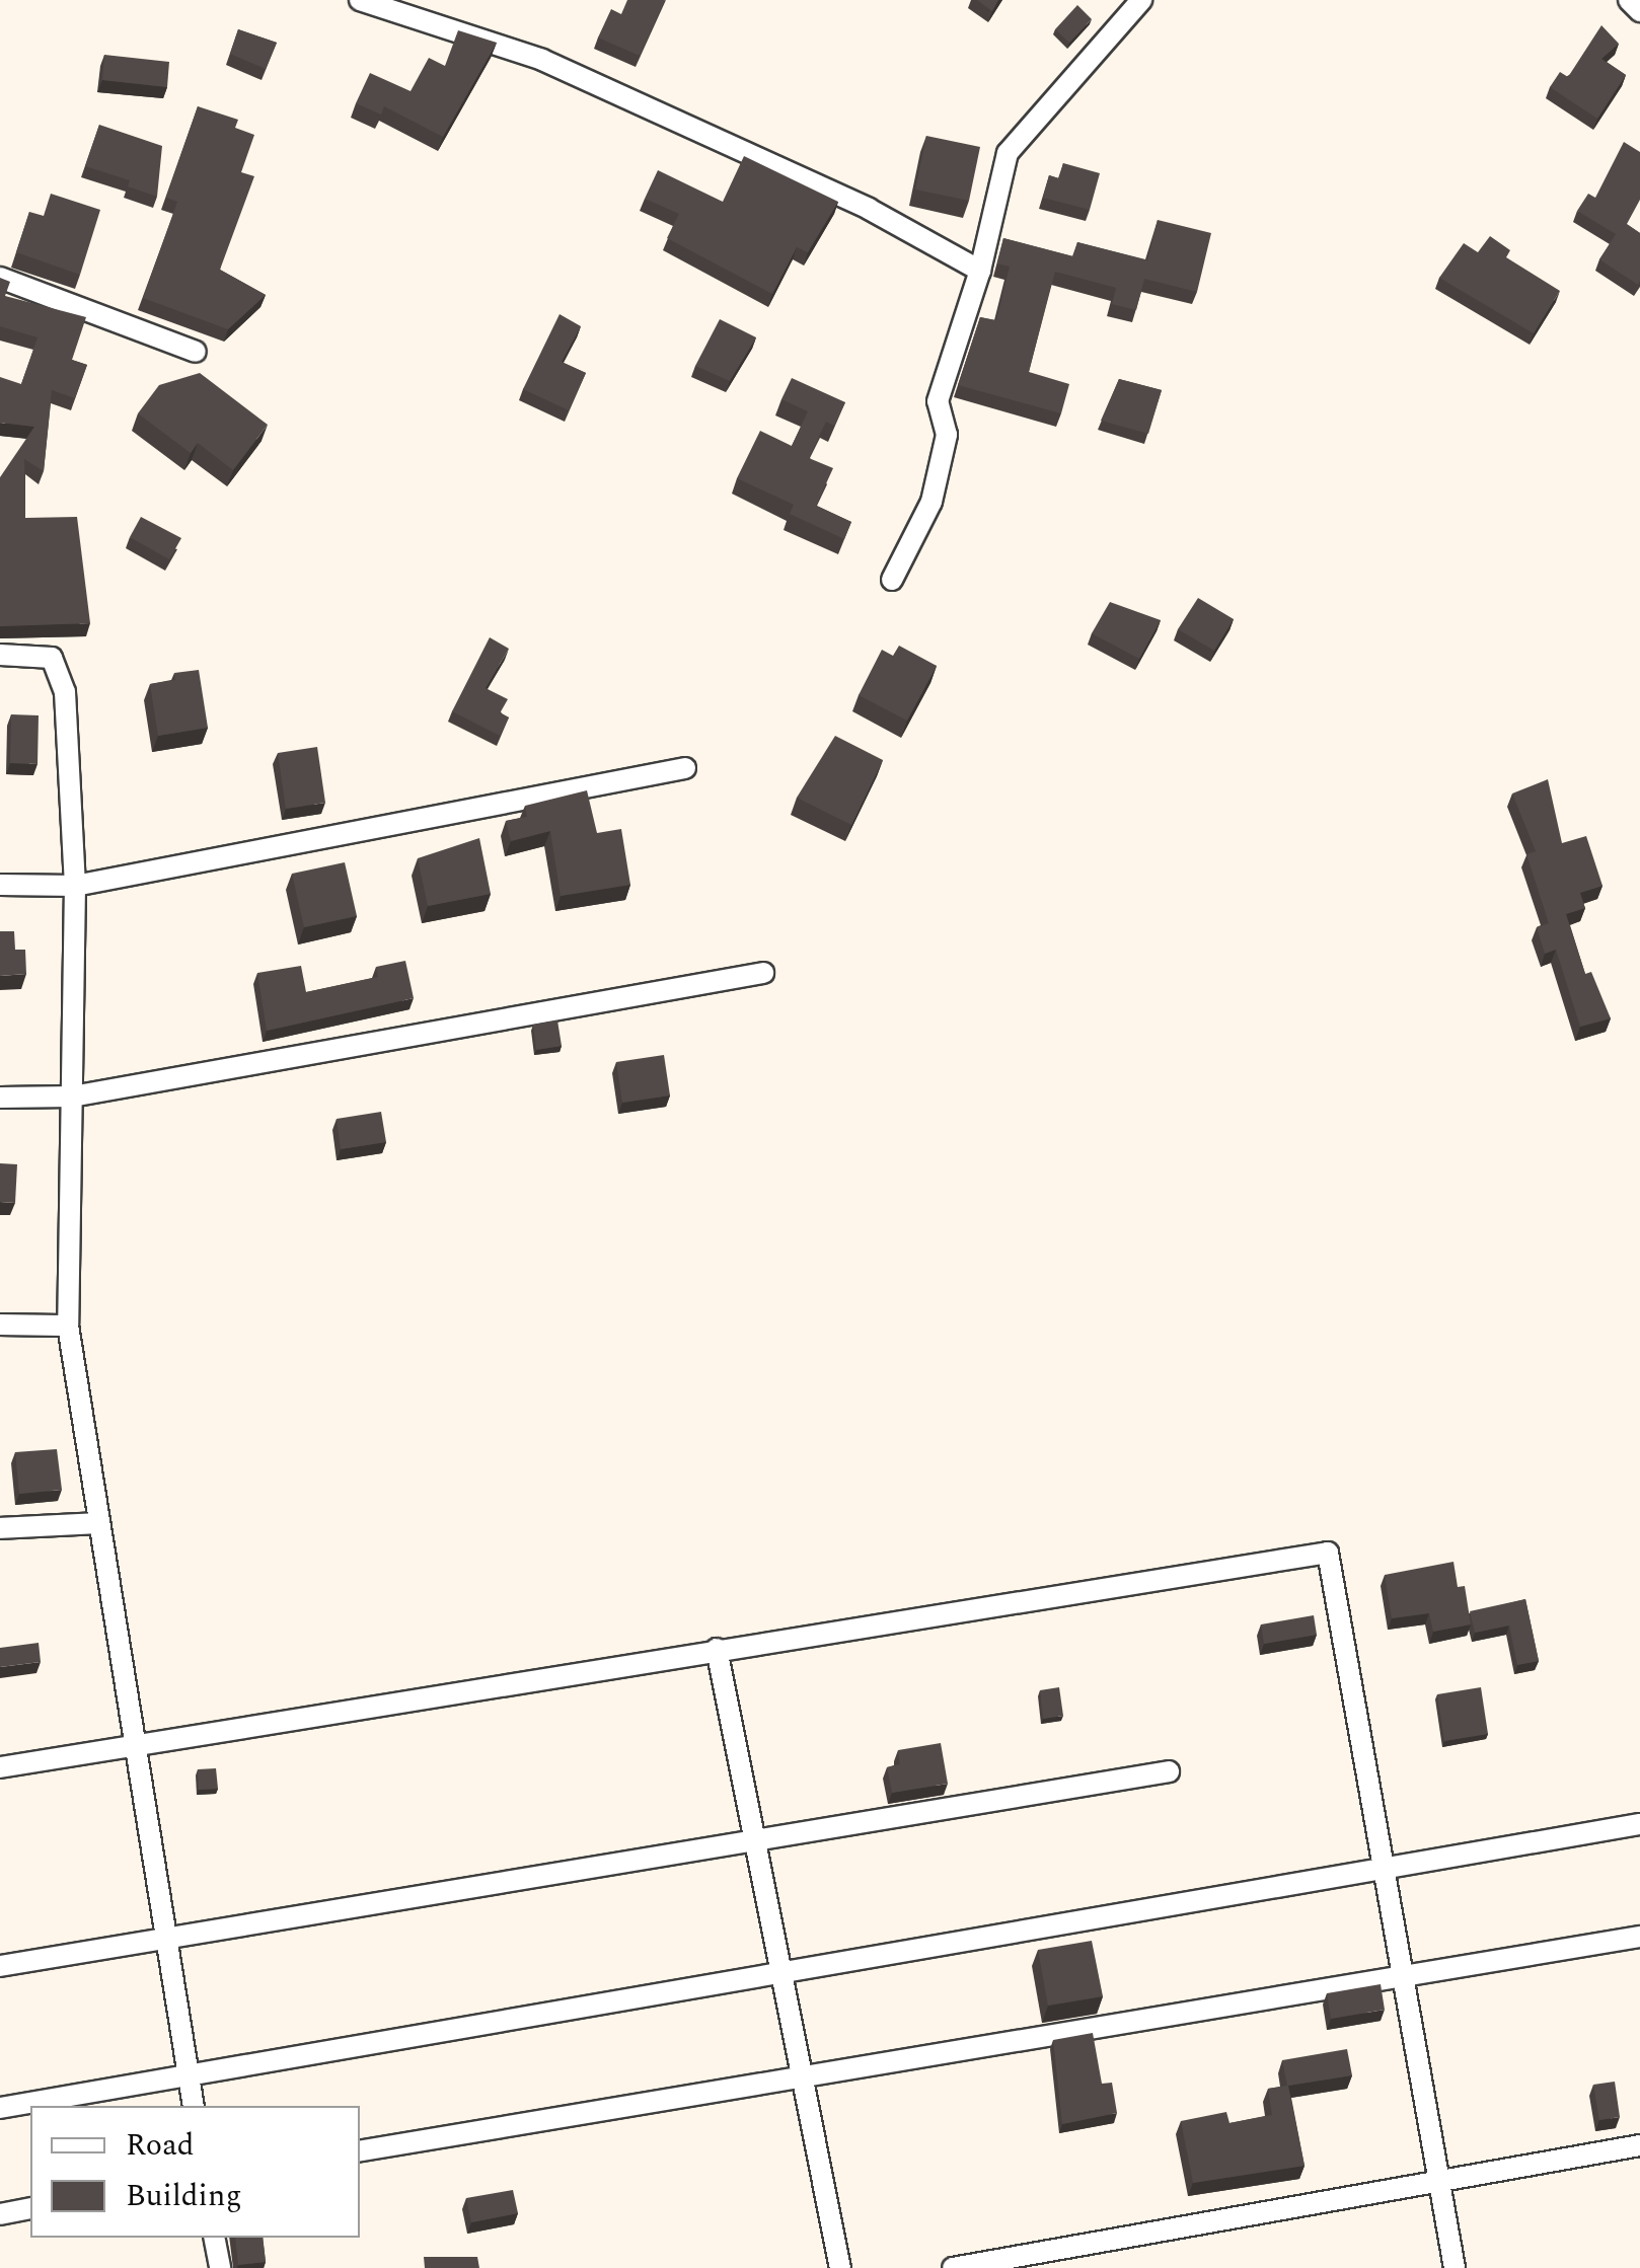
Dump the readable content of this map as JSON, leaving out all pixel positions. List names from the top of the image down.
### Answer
{
  "legend": ["Road", "Building"]
}
